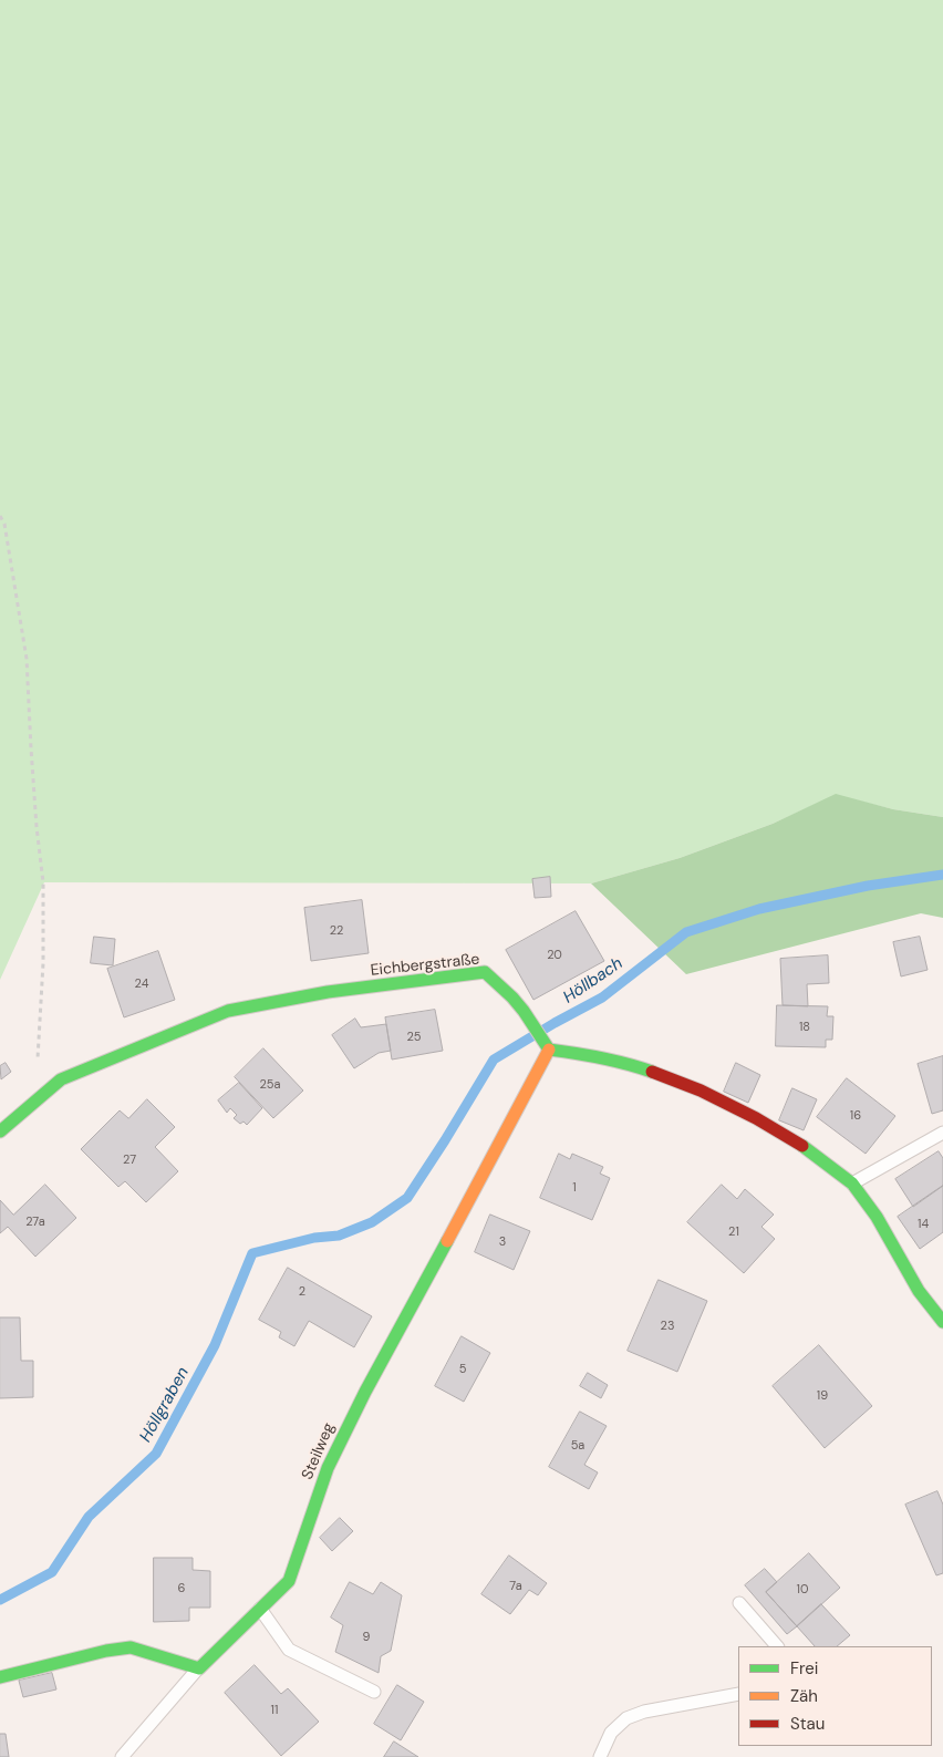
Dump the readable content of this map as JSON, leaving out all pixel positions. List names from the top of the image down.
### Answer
{
  "streets": {
    "street": ["Eichbergstraße", "Steilweg"]
  },
  "crossings": [
    ["Eichbergstraße", "Steilweg"]
  ],
  "water": ["Höllbach", "Höllgraben"],
  "house_numbers": [
    "22",
    "20",
    "24",
    "18",
    "25",
    "25a",
    "16",
    "27",
    "1",
    "27a",
    "14",
    "21",
    "3",
    "2",
    "23",
    "5",
    "19",
    "5a",
    "7a",
    "6",
    "10",
    "9",
    "11"
  ],
  "legend": ["Frei", "Zäh", "Stau"]
}
